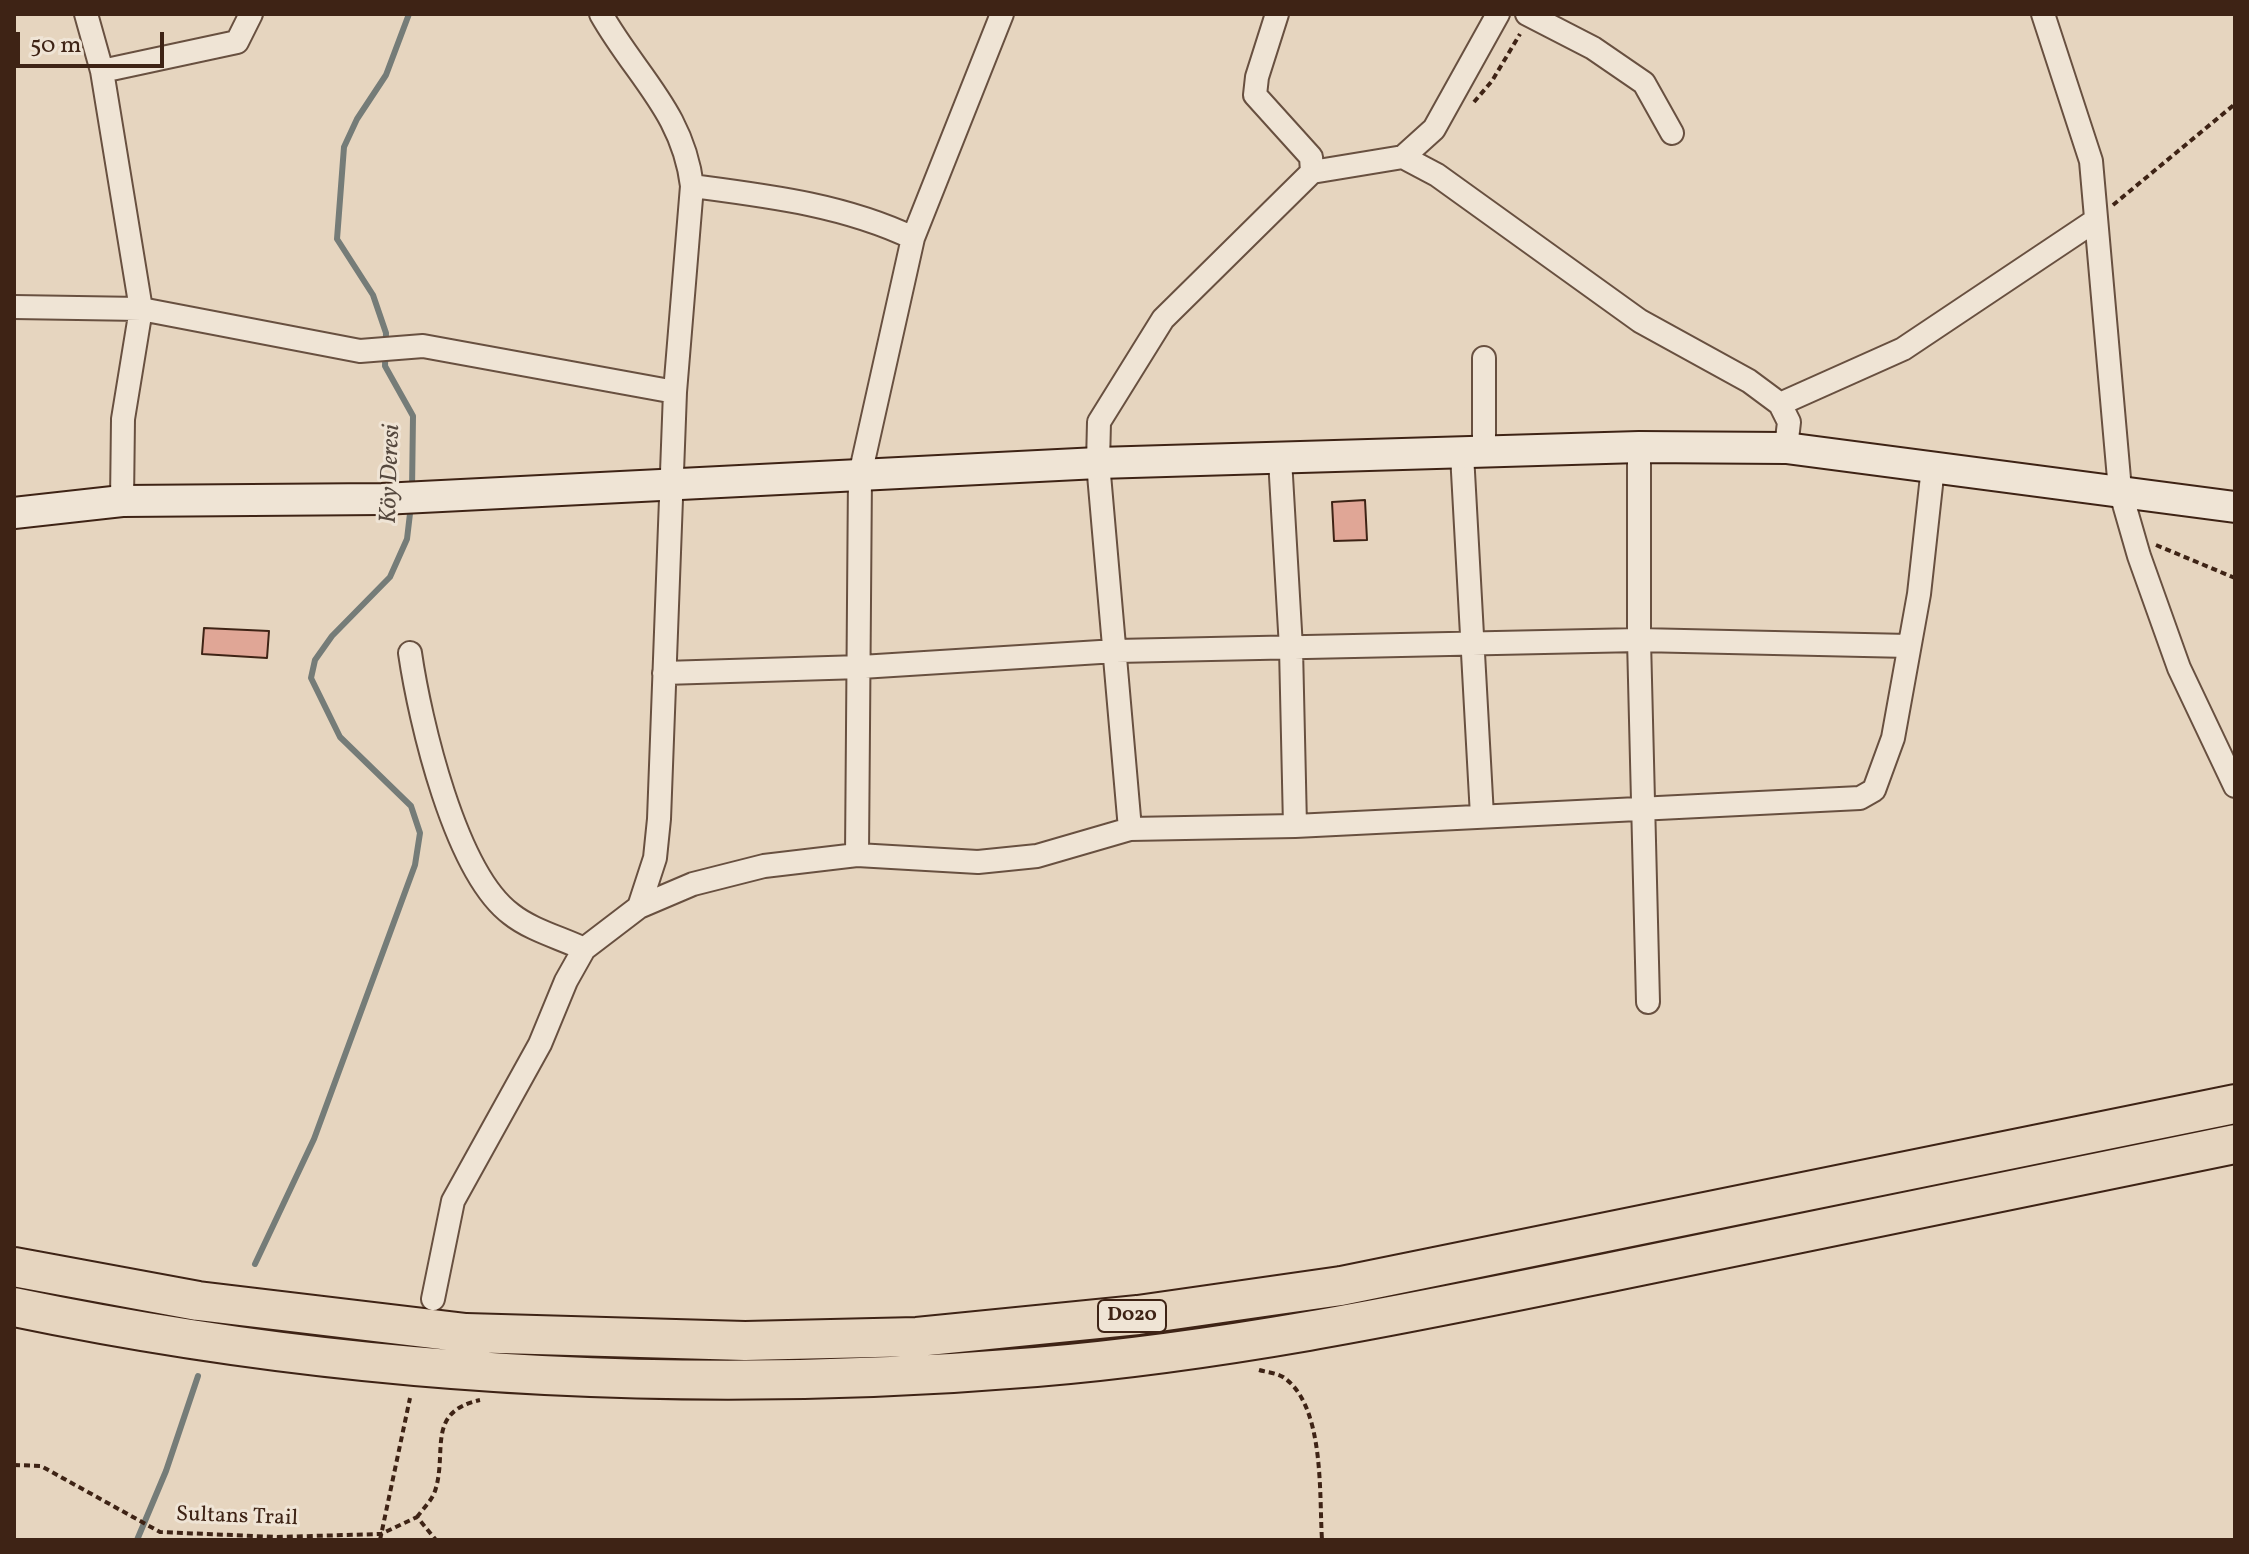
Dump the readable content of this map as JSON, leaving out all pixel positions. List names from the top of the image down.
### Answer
{
  "streets": {
    "highway": ["D020"],
    "path": ["Sultans Trail"]
  },
  "water": ["Köy Deresi"],
  "scale_bar": "50 m"
}
